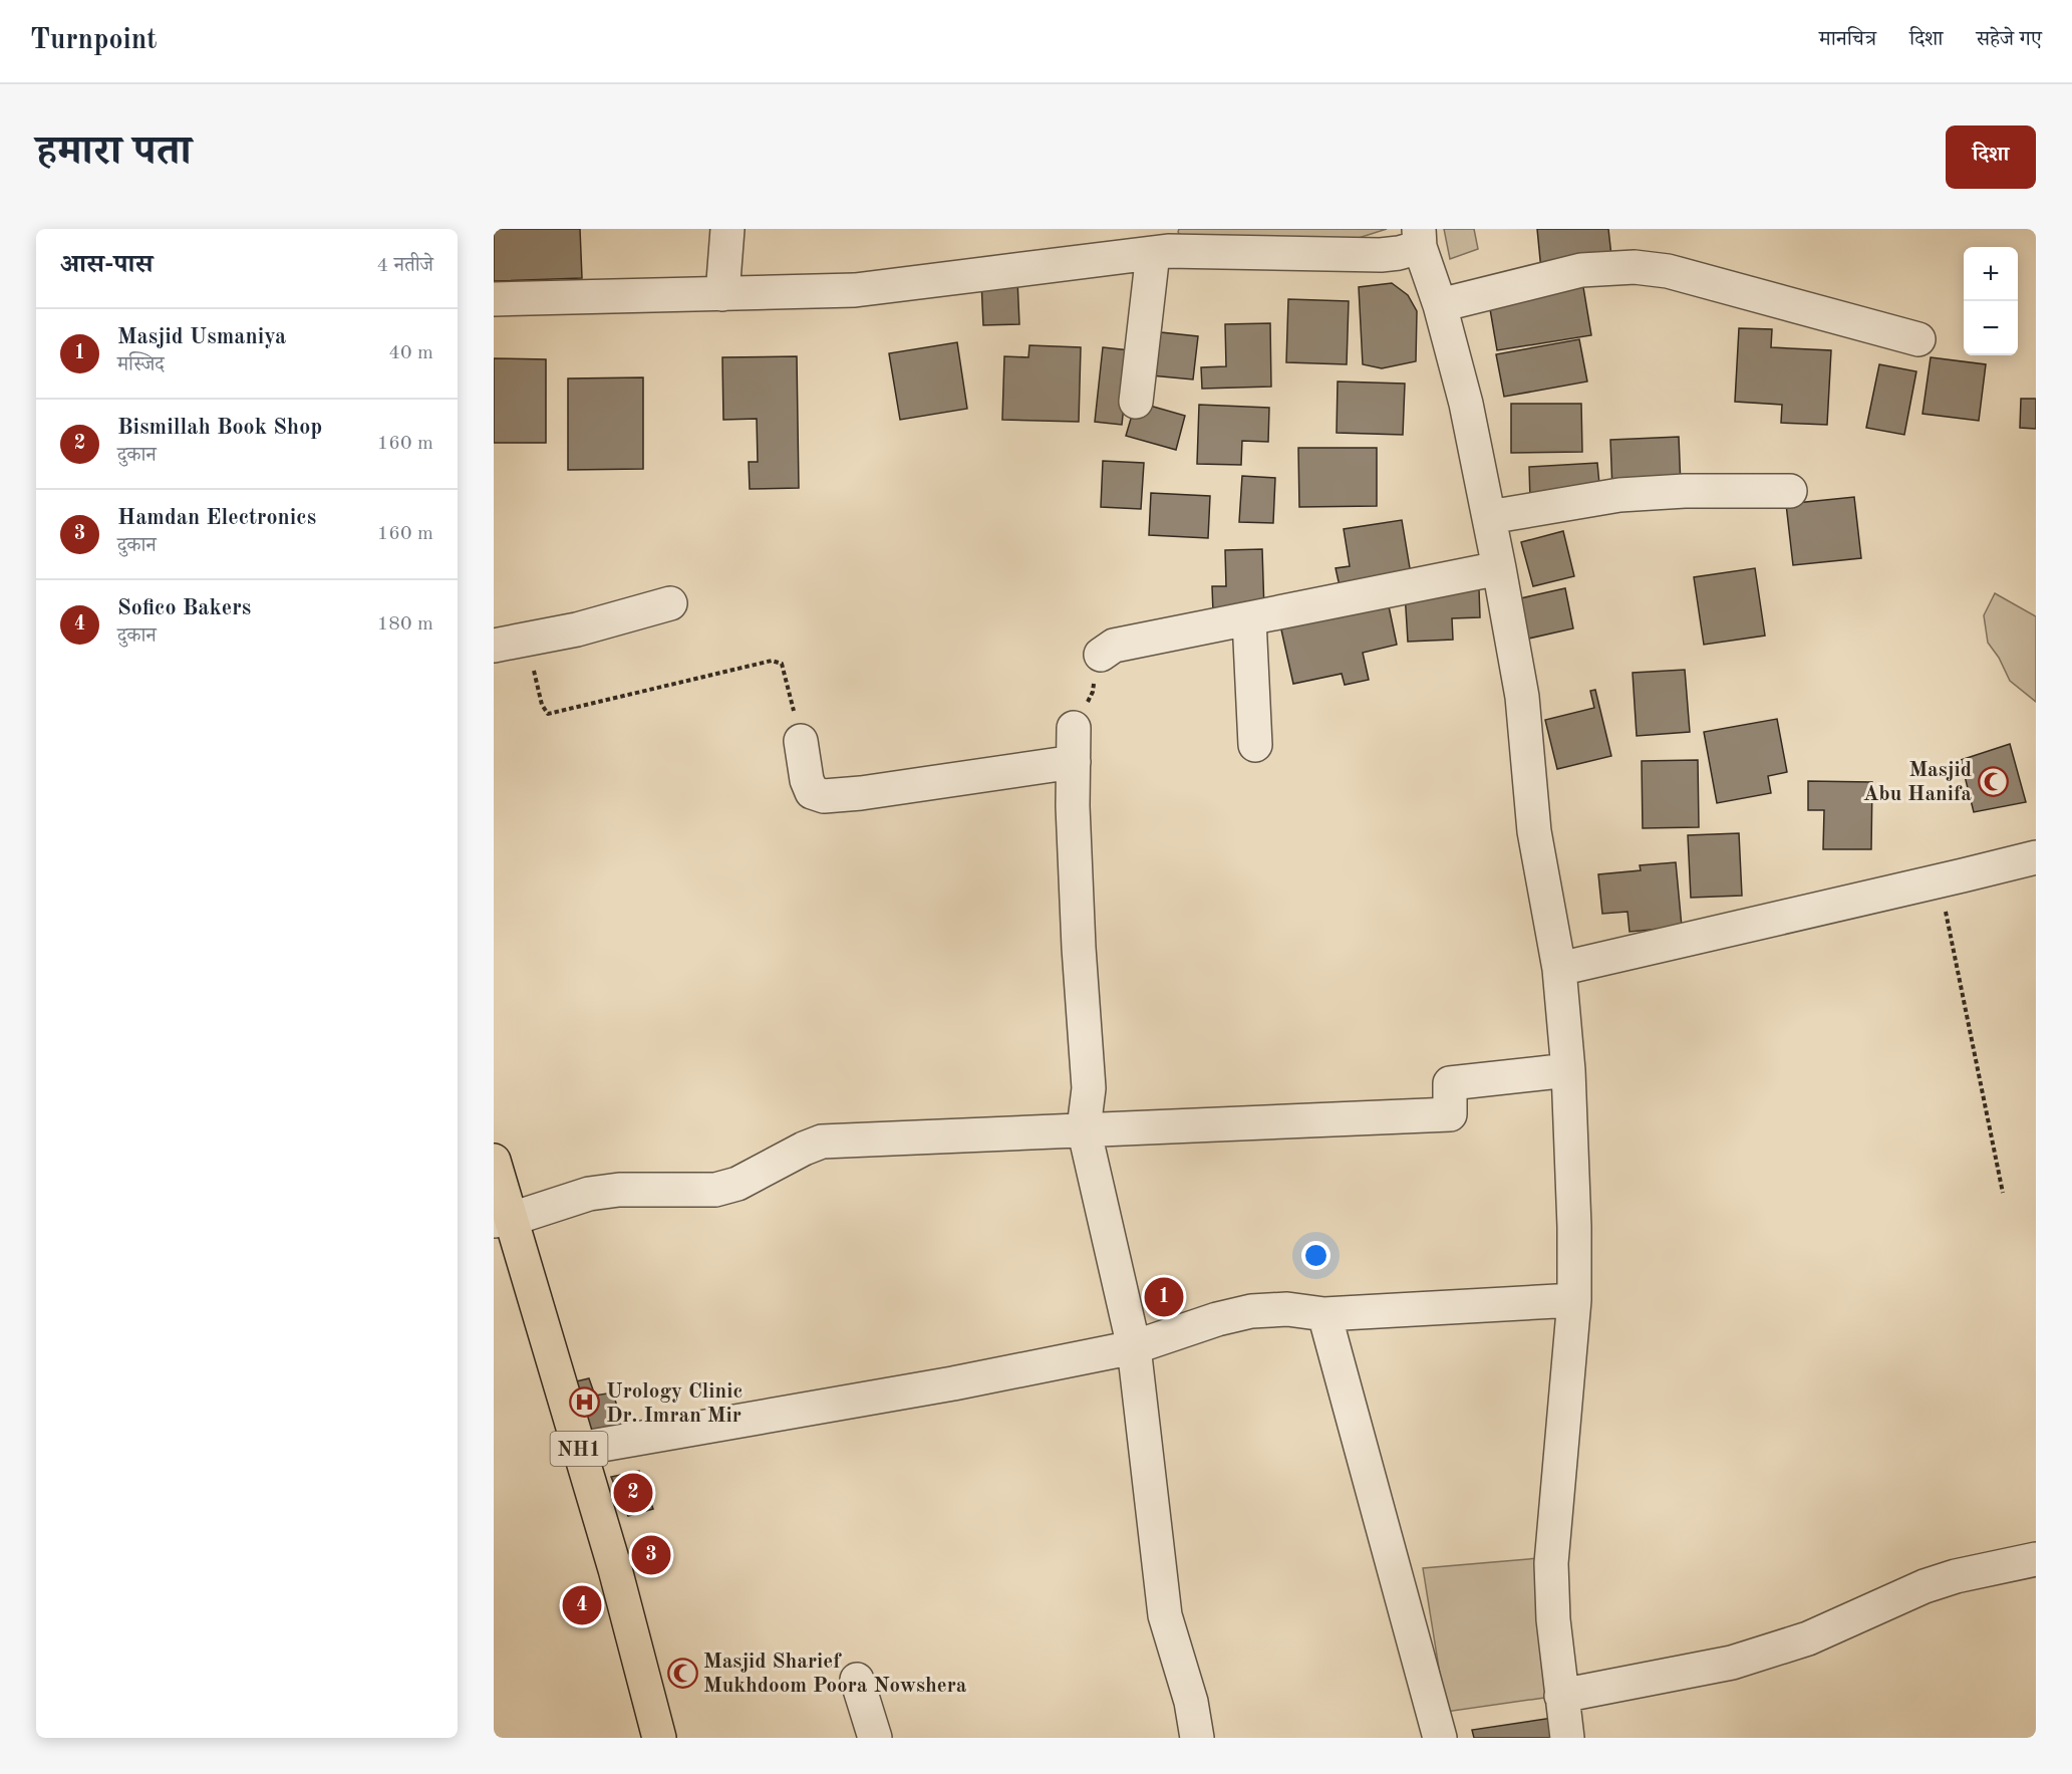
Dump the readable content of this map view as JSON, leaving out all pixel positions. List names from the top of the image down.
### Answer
{
  "streets": {
    "highway": ["NH1"]
  },
  "places": {
    "mosque": ["Masjid Abu Hanifa", "Masjid Sharief Mukhdoom Poora Nowshera"],
    "hospital": ["Urology Clinic Dr. Imran Mir"]
  },
  "page": {
    "header": "Turnpoint",
    "nav": ["मानचित्र", "दिशा", "सहेजे गए"],
    "title": "हमारा पता",
    "buttons": "दिशा",
    "heading": ["आस-पास", "4 नतीजे"],
    "map_buttons": ["+", "−"],
    "list": [
      {
        "mark": "1",
        "name": "Masjid Usmaniya",
        "note": "मस्जिद",
        "value": "40 m"
      },
      {
        "mark": "2",
        "name": "Bismillah Book Shop",
        "note": "दुकान",
        "value": "160 m"
      },
      {
        "mark": "3",
        "name": "Hamdan Electronics",
        "note": "दुकान",
        "value": "160 m"
      },
      {
        "mark": "4",
        "name": "Sofico Bakers",
        "note": "दुकान",
        "value": "180 m"
      }
    ],
    "pins": [
      "1",
      "2",
      "3",
      "4"
    ]
  }
}
